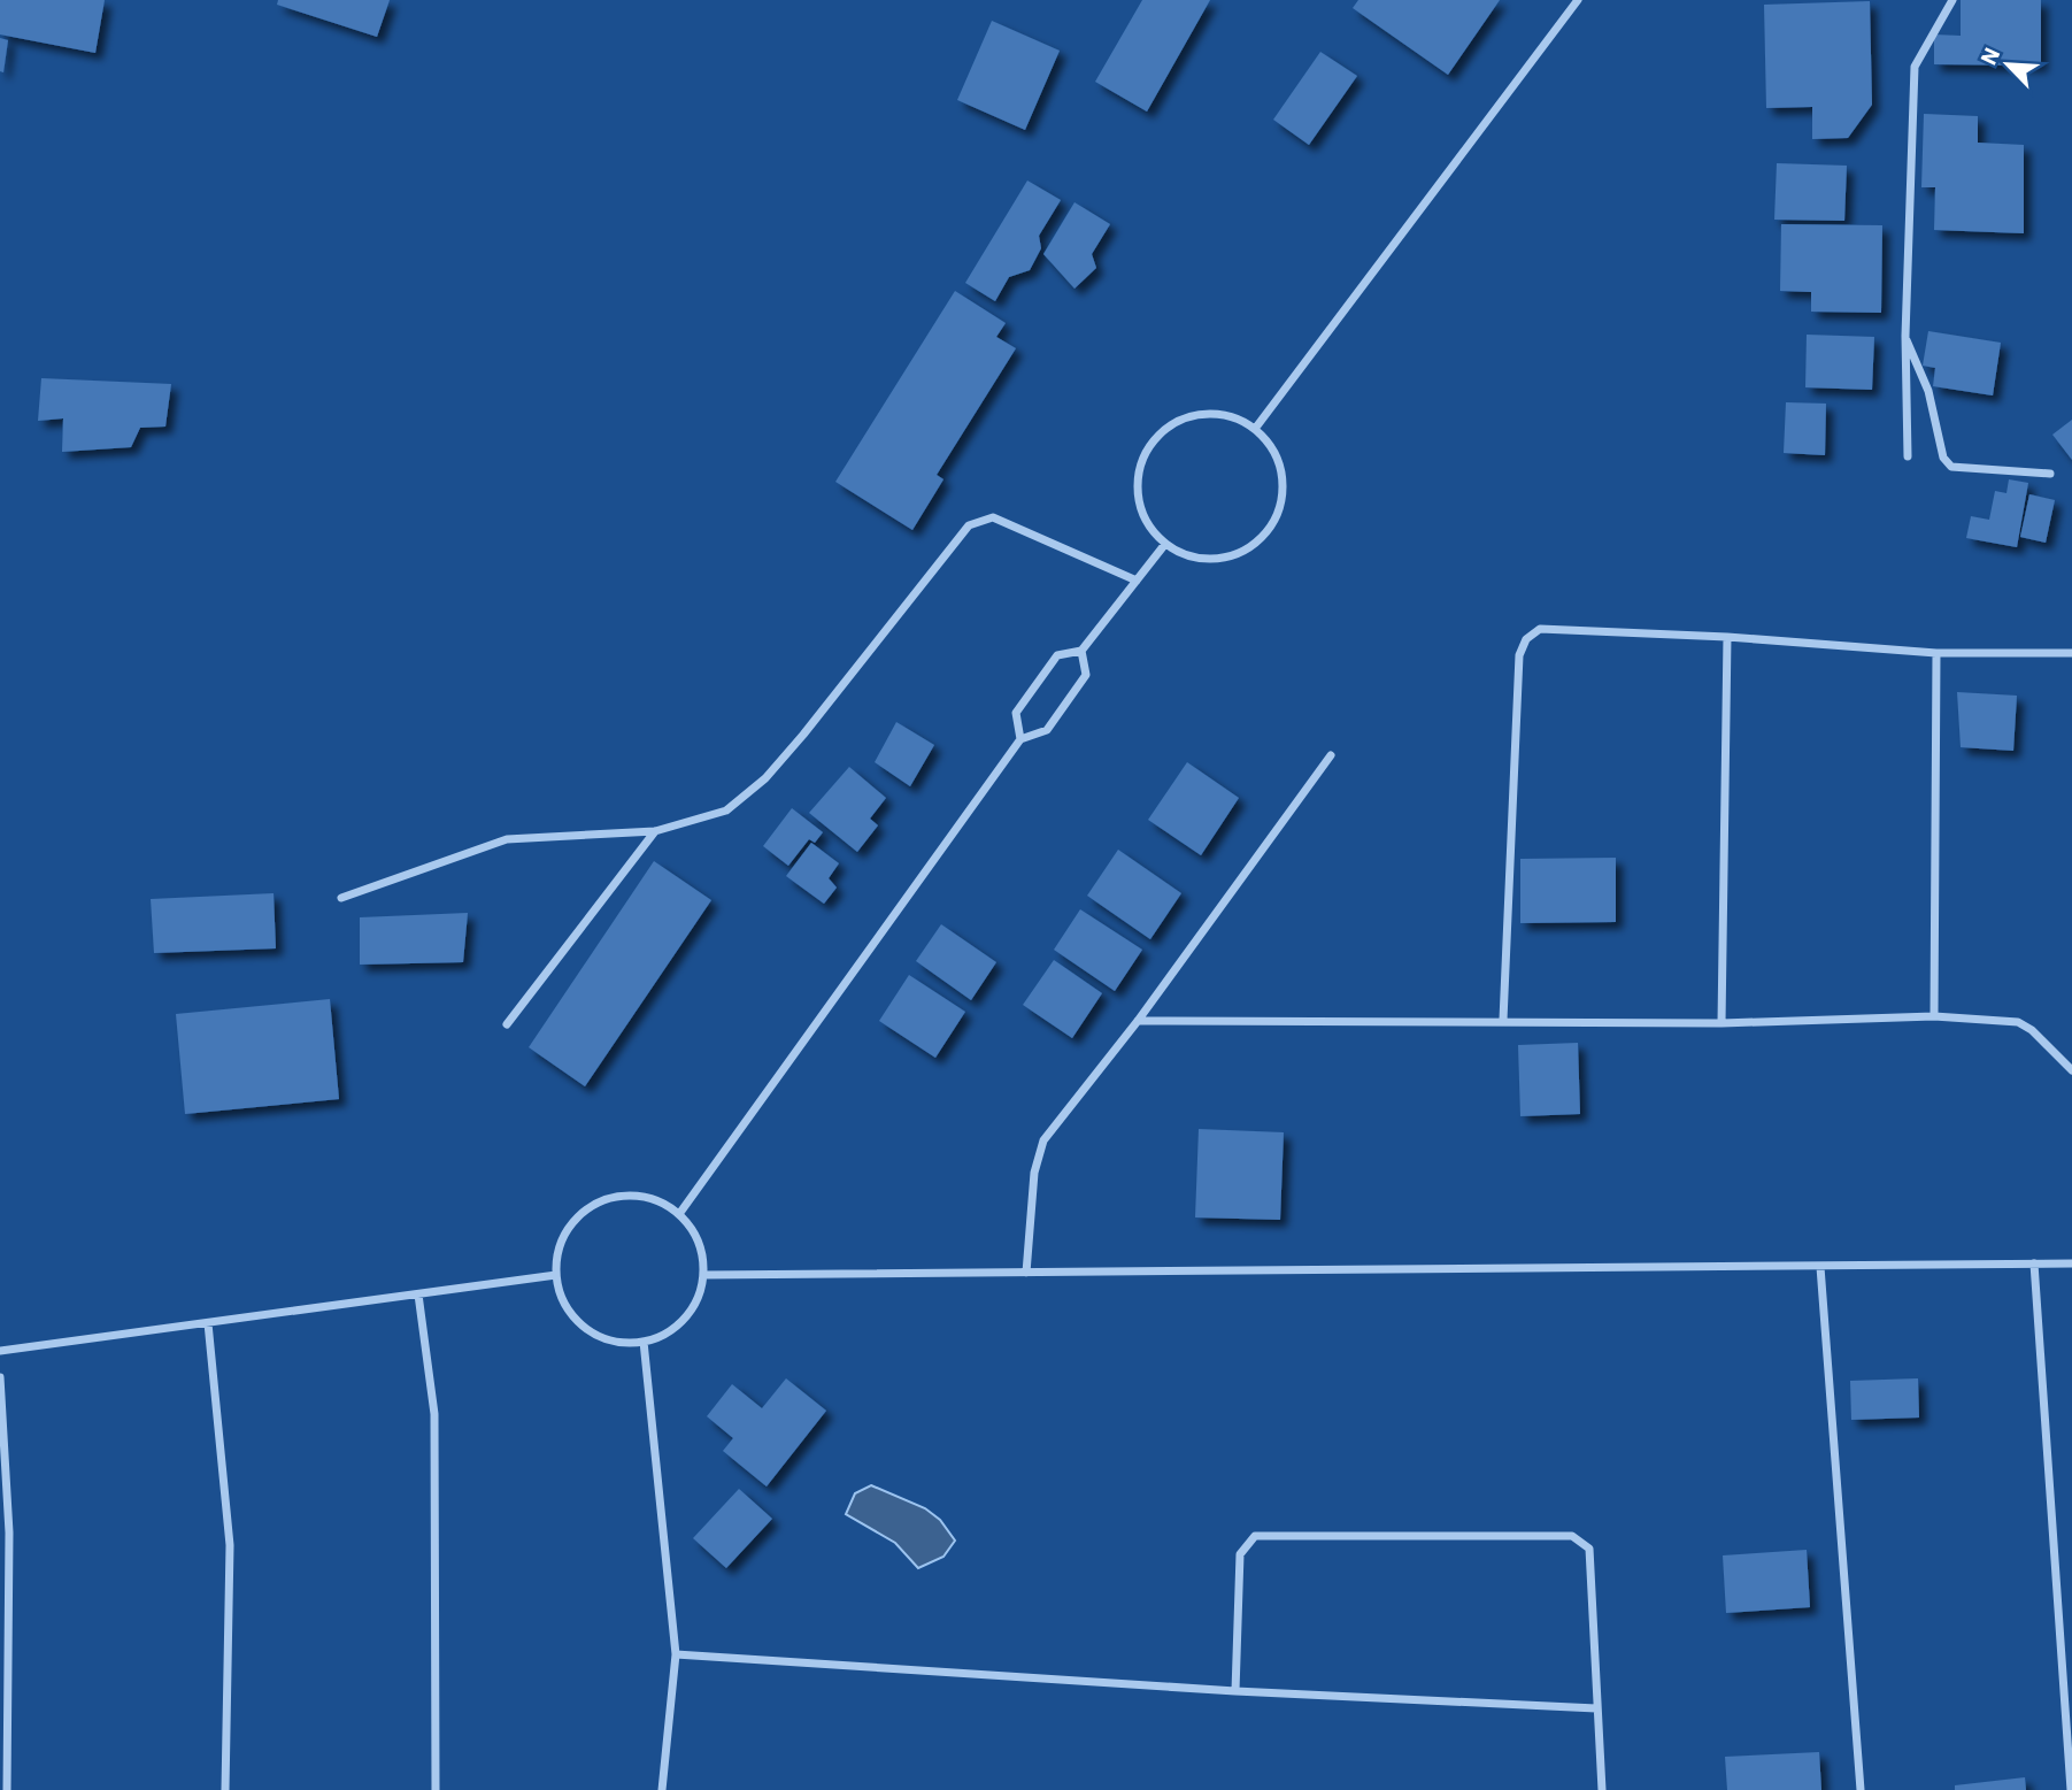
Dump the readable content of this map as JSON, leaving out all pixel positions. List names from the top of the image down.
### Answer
{
  "north": "top left"
}
